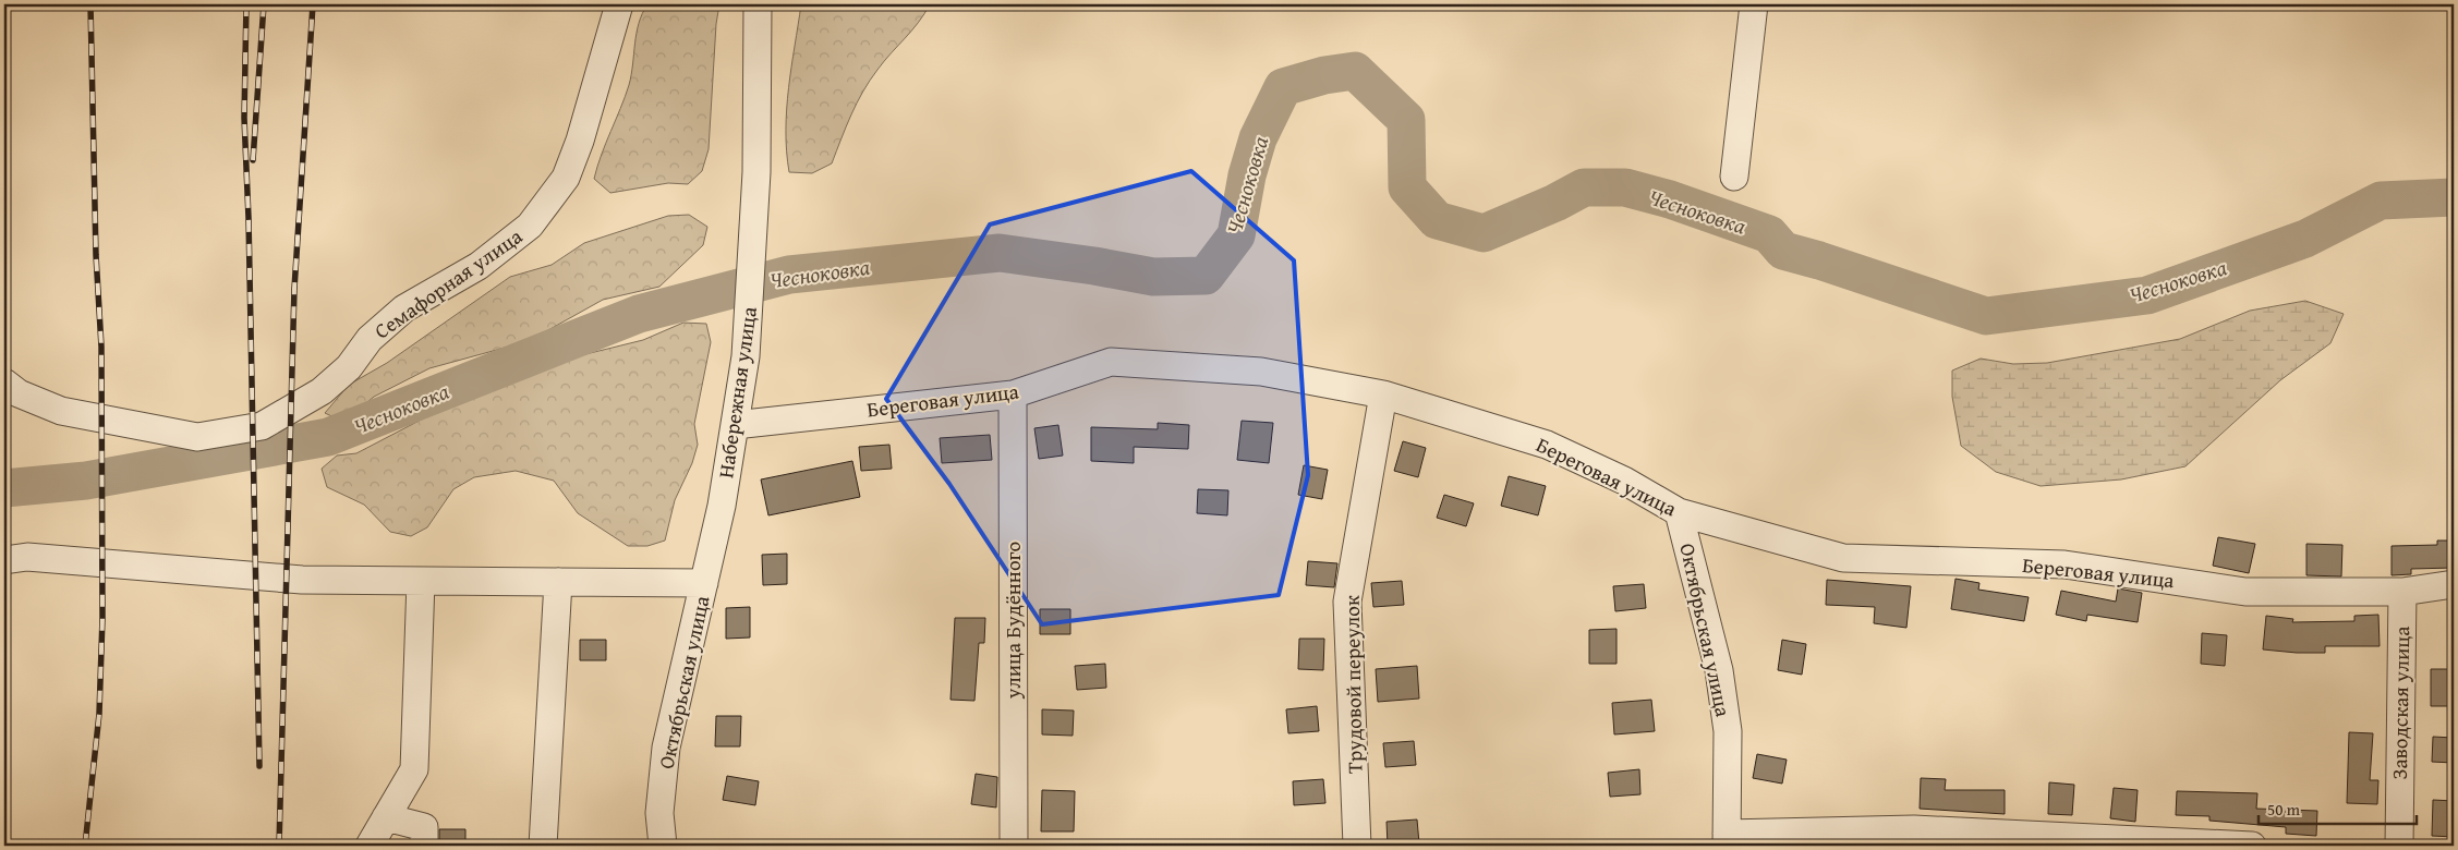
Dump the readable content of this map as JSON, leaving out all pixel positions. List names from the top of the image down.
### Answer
{
  "streets": {
    "street": [
      "Семафорная улица",
      "Набережная улица",
      "Береговая улица",
      "улица Будённого",
      "Октябрьская улица",
      "Трудовой переулок",
      "Заводская улица"
    ]
  },
  "crossings": [
    ["Набережная улица", "Береговая улица"],
    ["Набережная улица", "Октябрьская улица"],
    ["Береговая улица", "улица Будённого"],
    ["Береговая улица", "Октябрьская улица"],
    ["Береговая улица", "Трудовой переулок"],
    ["Береговая улица", "Заводская улица"]
  ],
  "water": ["Чесноковка"],
  "scale_bar": "50 m"
}
